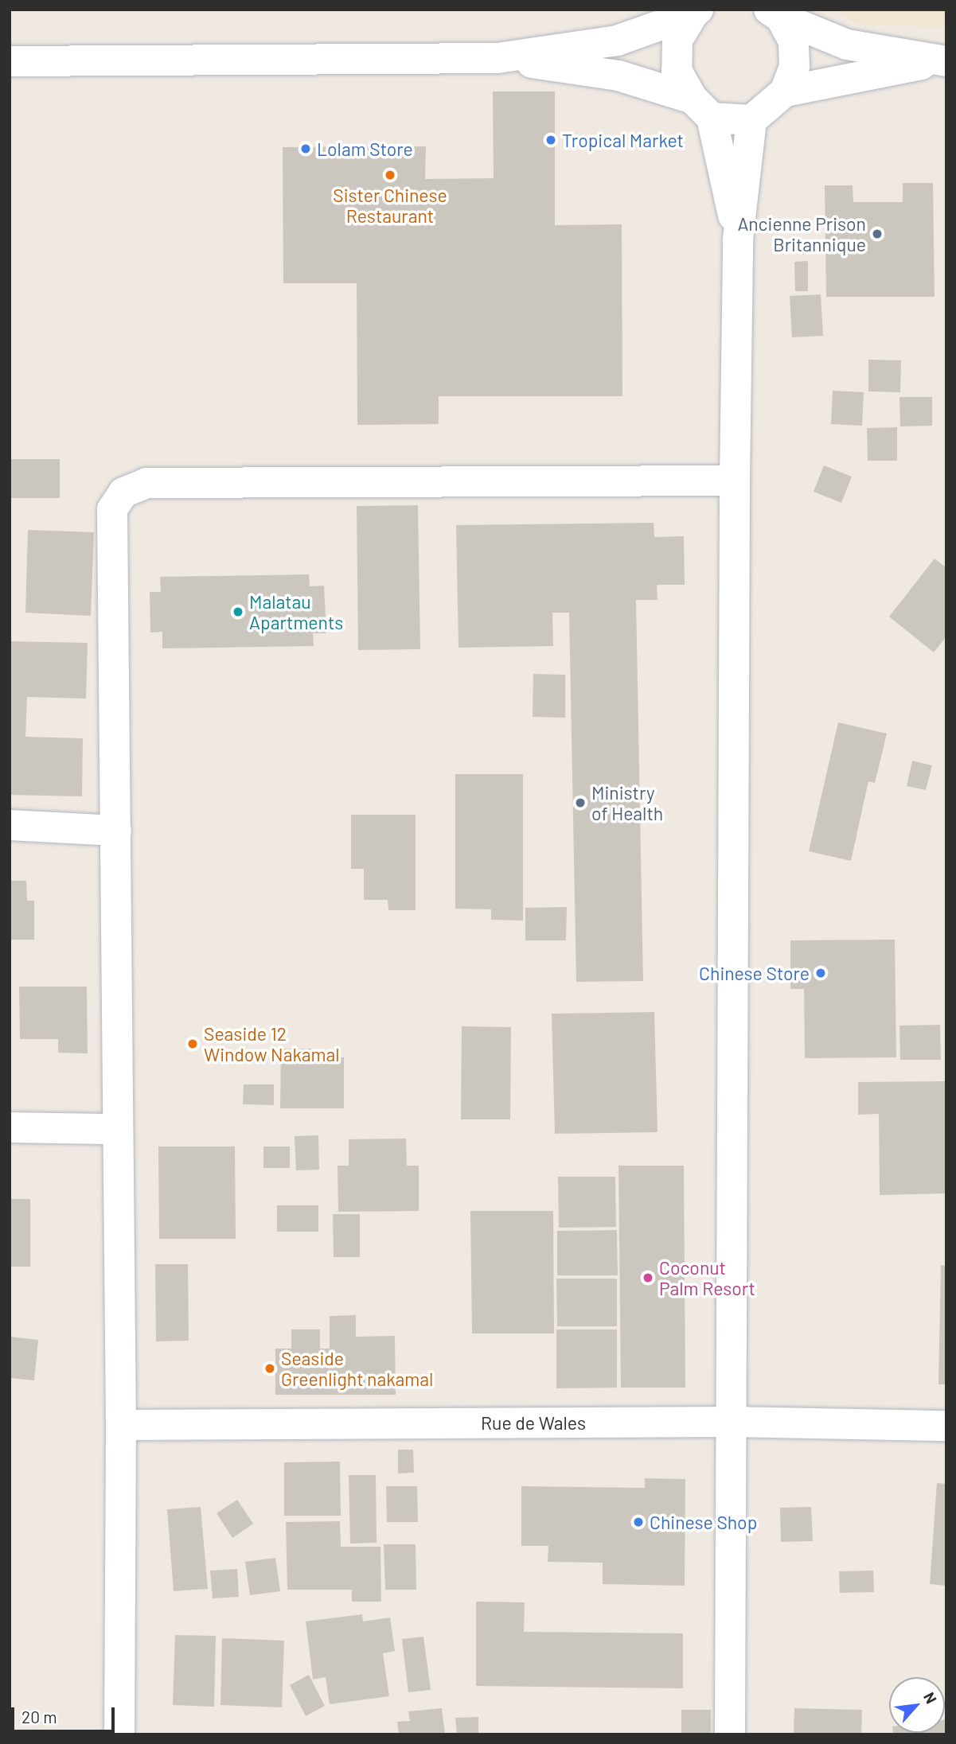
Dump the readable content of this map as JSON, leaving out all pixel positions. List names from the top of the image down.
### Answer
{
  "streets": {
    "street": ["Rue de Wales"]
  },
  "places": [
    "Tropical Market",
    "Lolam Store",
    "Sister Chinese Restaurant",
    "Ancienne Prison Britannique",
    "Malatau Apartments",
    "Ministry of Health",
    "Chinese Store",
    "Seaside 12 Window Nakamal",
    "Coconut Palm Resort",
    "Seaside Greenlight nakamal",
    "Chinese Shop"
  ],
  "scale_bar": "20 m",
  "north": "top right"
}
